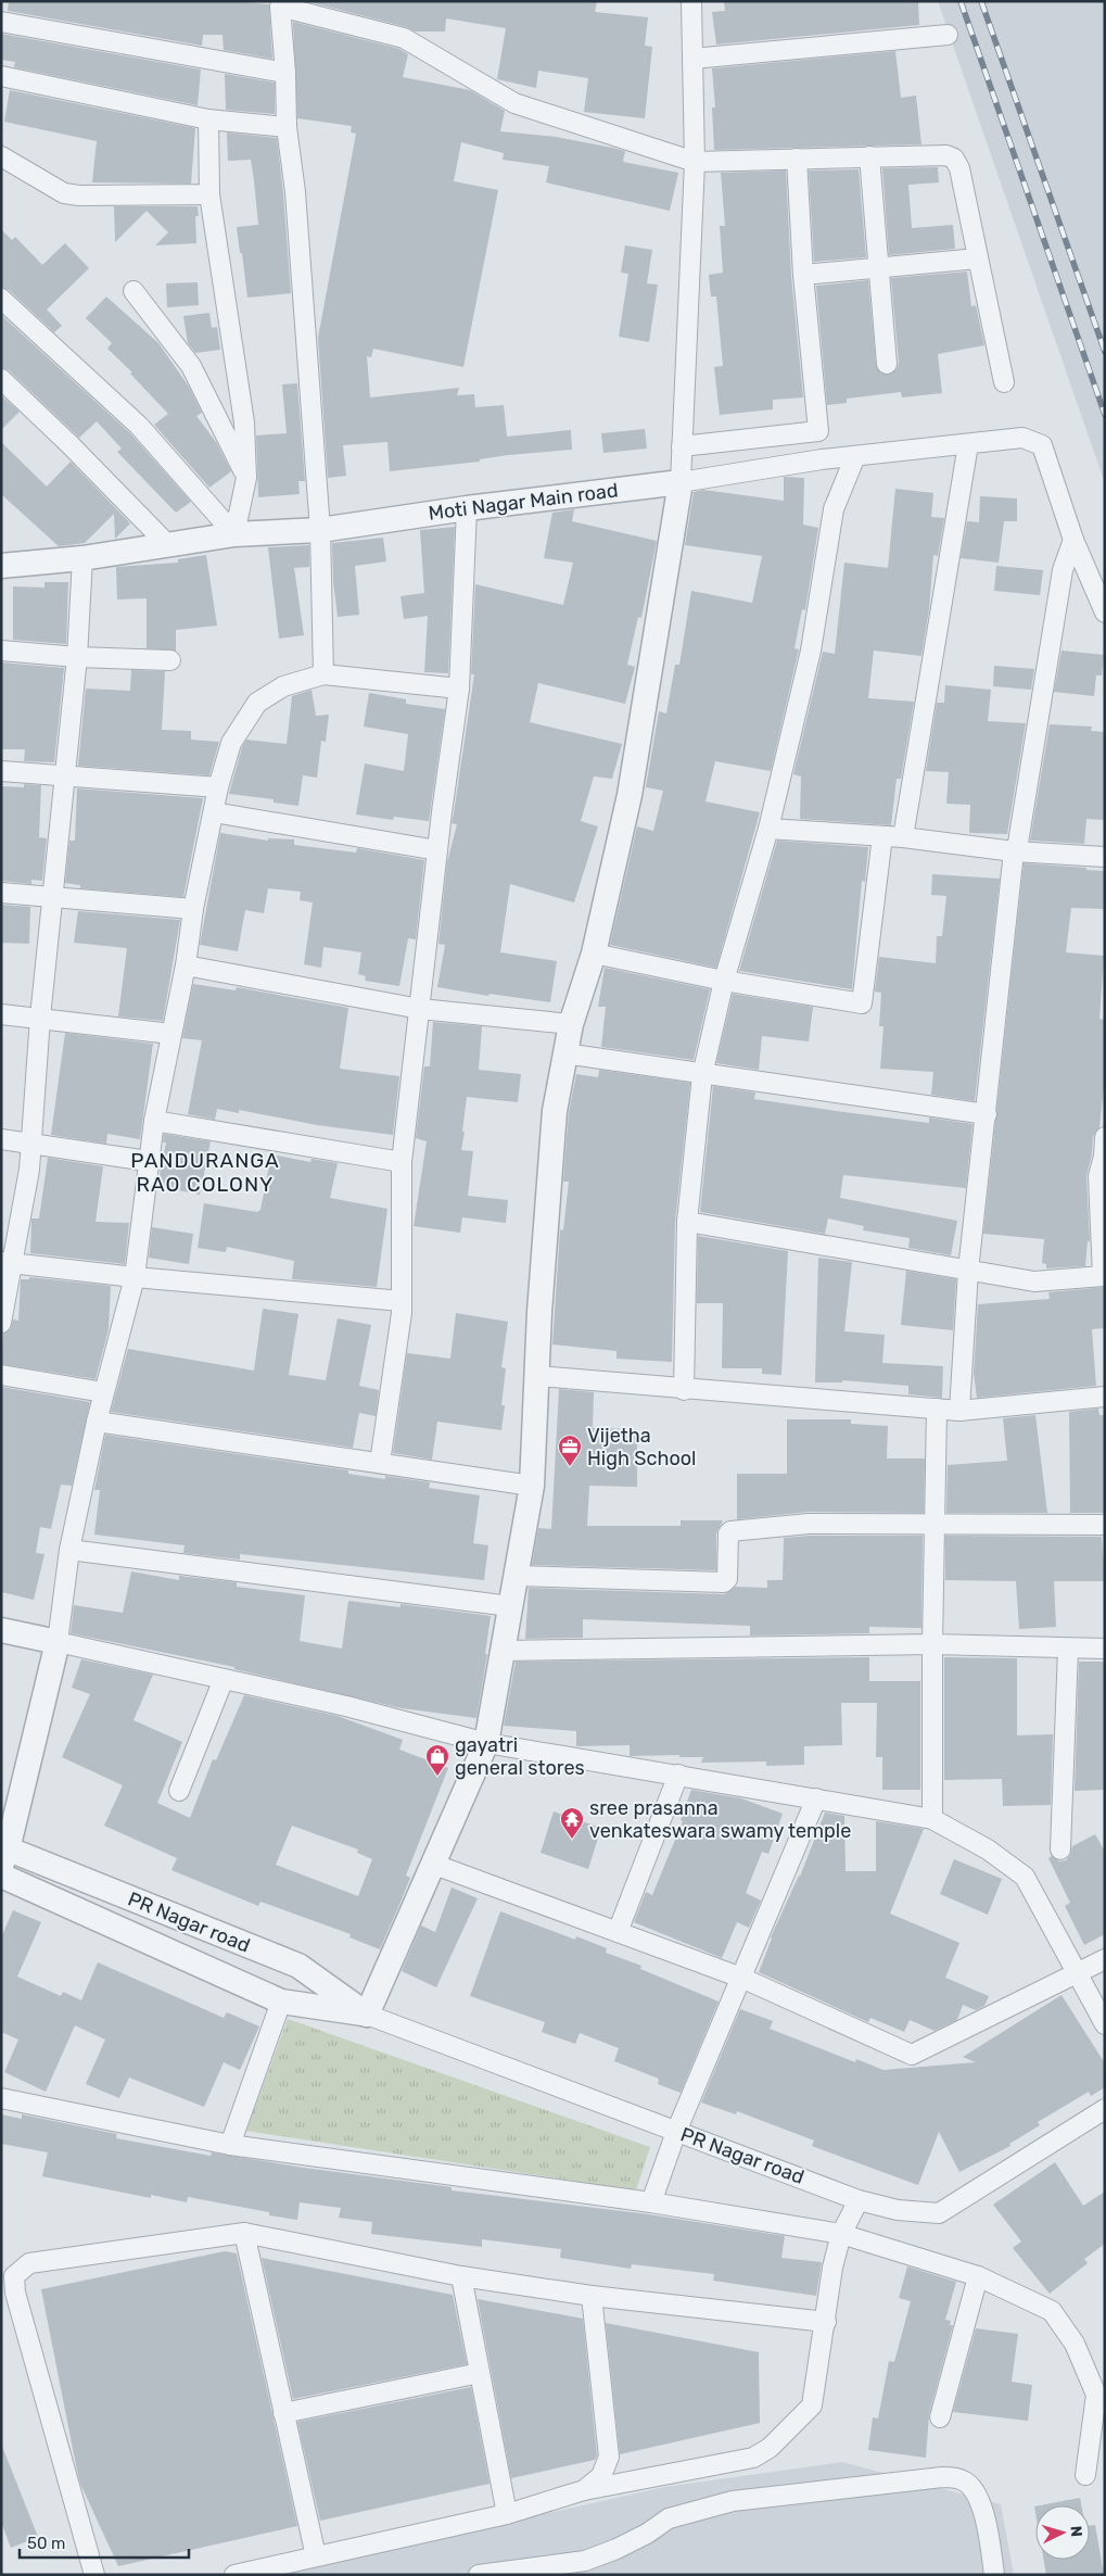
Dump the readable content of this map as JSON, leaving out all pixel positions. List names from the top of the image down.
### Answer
{
  "streets": {
    "street": ["Moti Nagar Main road", "PR Nagar road"]
  },
  "districts": ["PANDURANGA RAO COLONY"],
  "places": {
    "office": ["Vijetha High School"],
    "shop": ["gayatri general stores"],
    "temple": ["sree prasanna venkateswara swamy temple"]
  },
  "scale_bar": "50 m",
  "north": "right"
}
